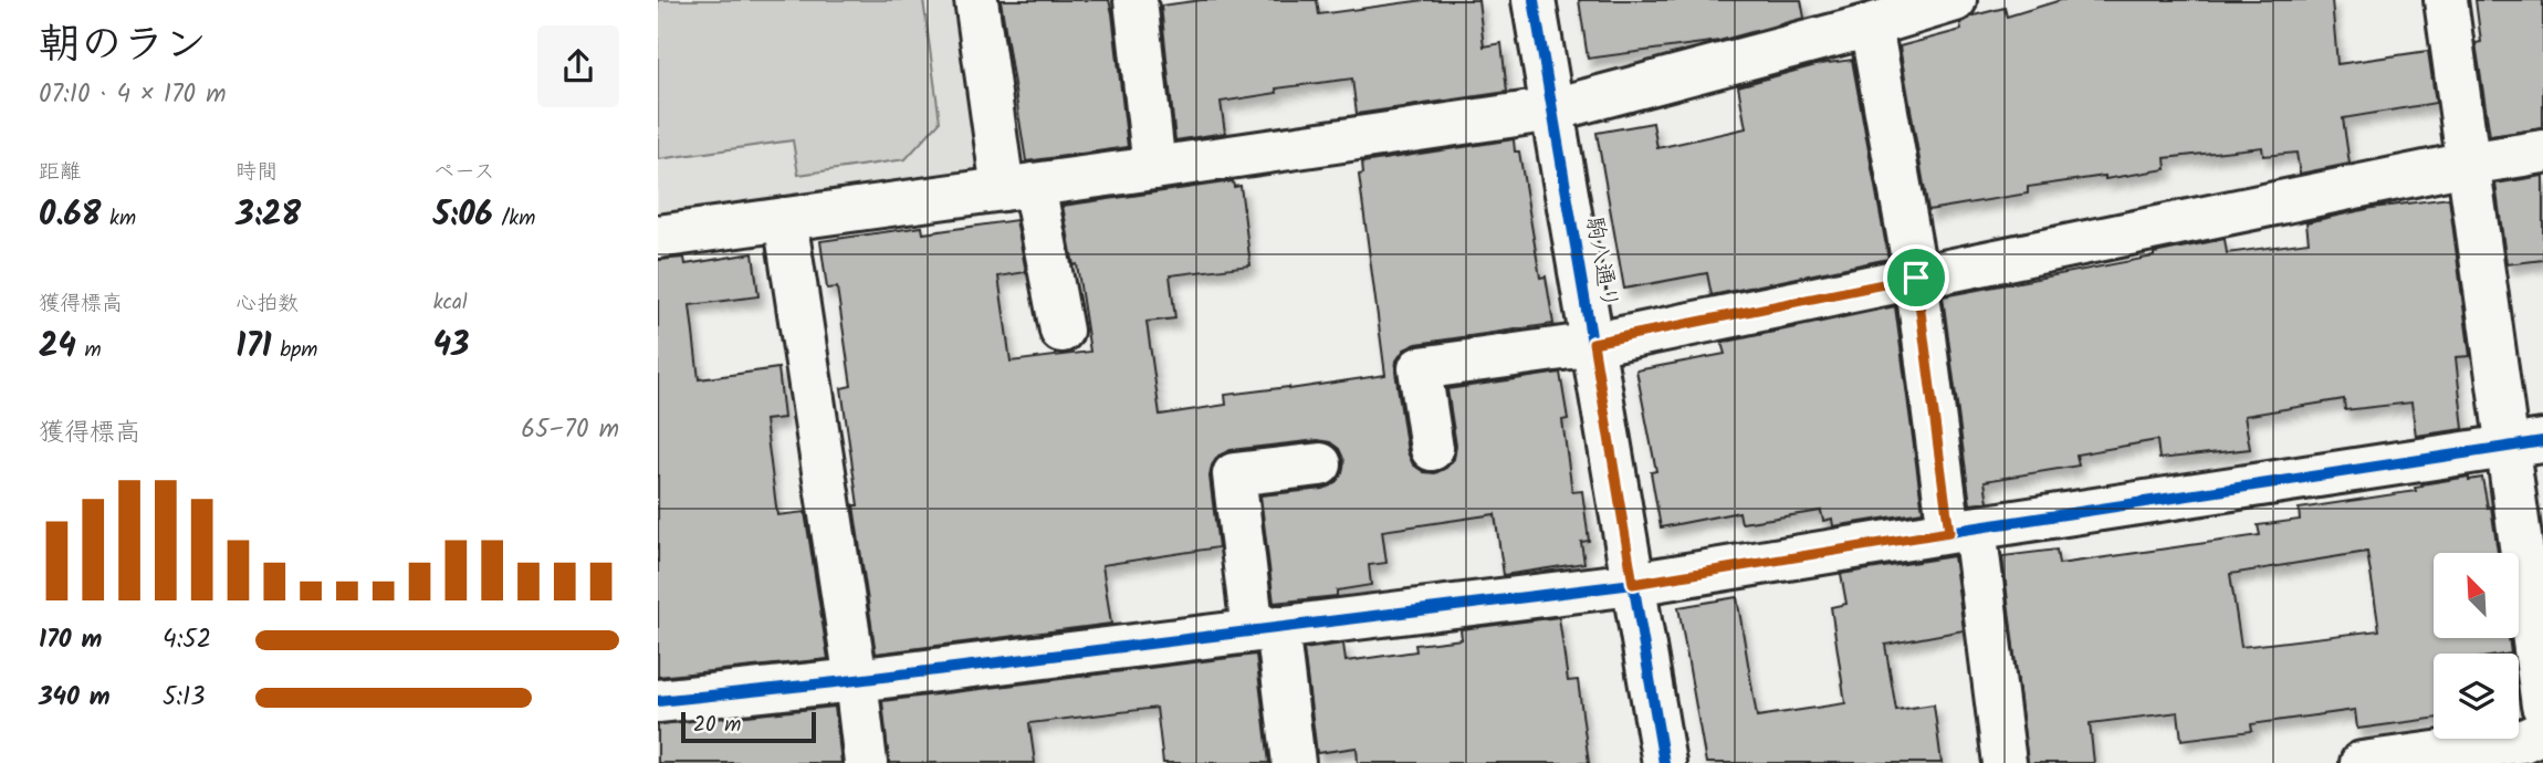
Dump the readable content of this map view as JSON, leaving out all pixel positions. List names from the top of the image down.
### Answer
{
  "streets": {
    "street": ["駒八通り"]
  },
  "scale_bar": "20 m",
  "north": "top left",
  "page": {
    "heading": ["朝のラン", "07:10 · 4 × 170 m"],
    "stats": [
      ["距離", "0.68 km"],
      ["時間", "3:28"],
      ["ペース", "5:06 /km"],
      ["獲得標高", "24 m"],
      ["心拍数", "171 bpm"],
      ["kcal", "43"]
    ],
    "chart": ["獲得標高", "65–70 m"],
    "list": [
      {
        "name": "170 m",
        "note": "4:52"
      },
      {
        "name": "340 m",
        "note": "5:13"
      }
    ],
    "scale": "20 m"
  }
}
